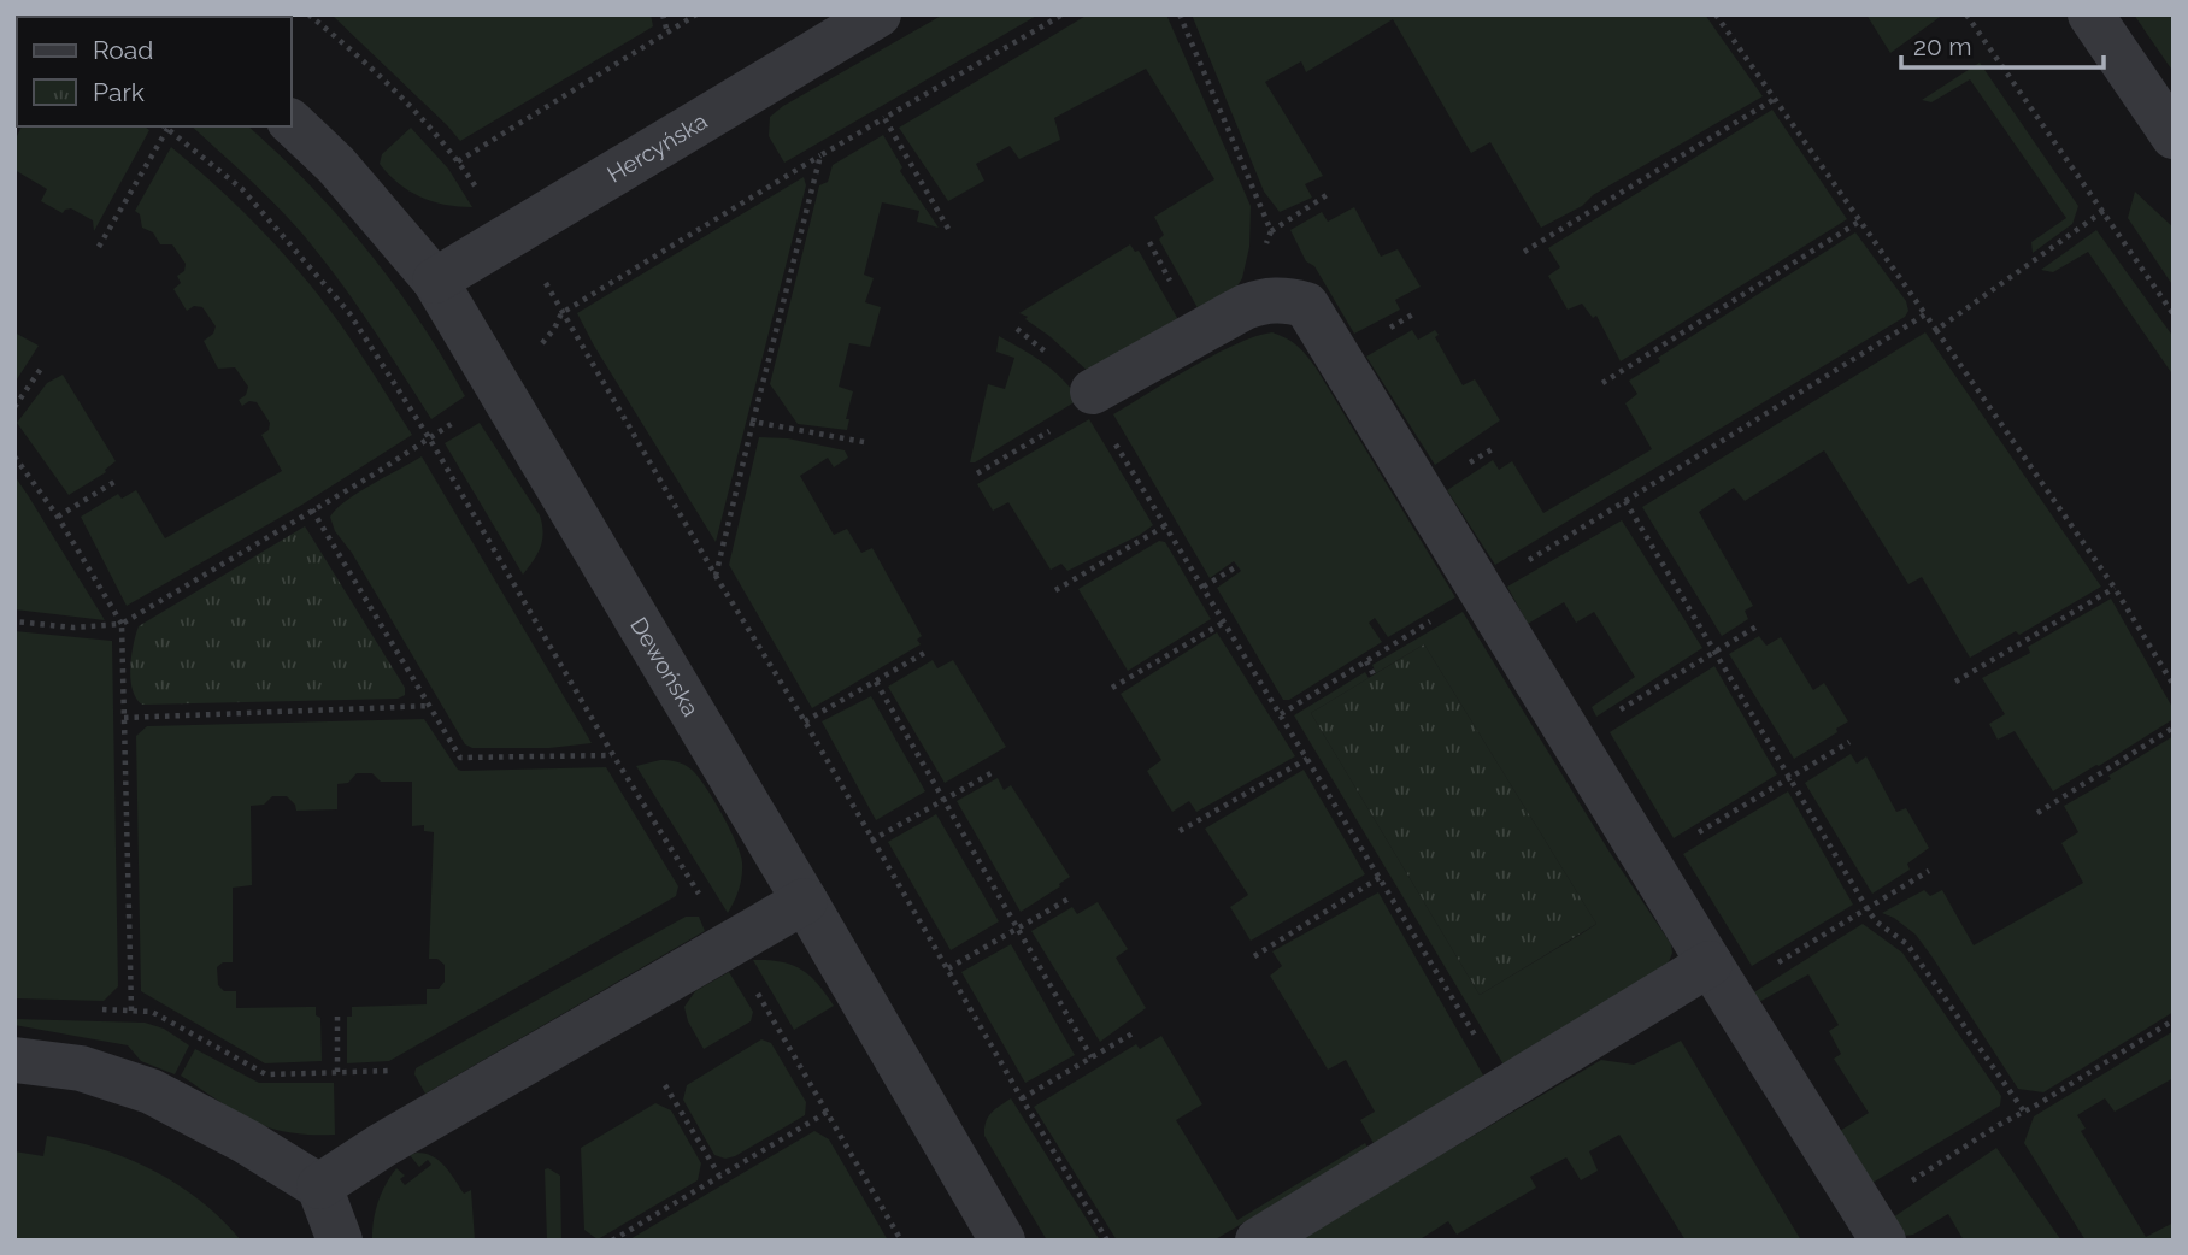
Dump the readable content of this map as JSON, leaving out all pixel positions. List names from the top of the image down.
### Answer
{
  "streets": {
    "street": ["Hercyńska", "Dewońska"]
  },
  "crossings": [
    ["Hercyńska", "Dewońska"]
  ],
  "legend": ["Road", "Park"],
  "scale_bar": "20 m"
}
